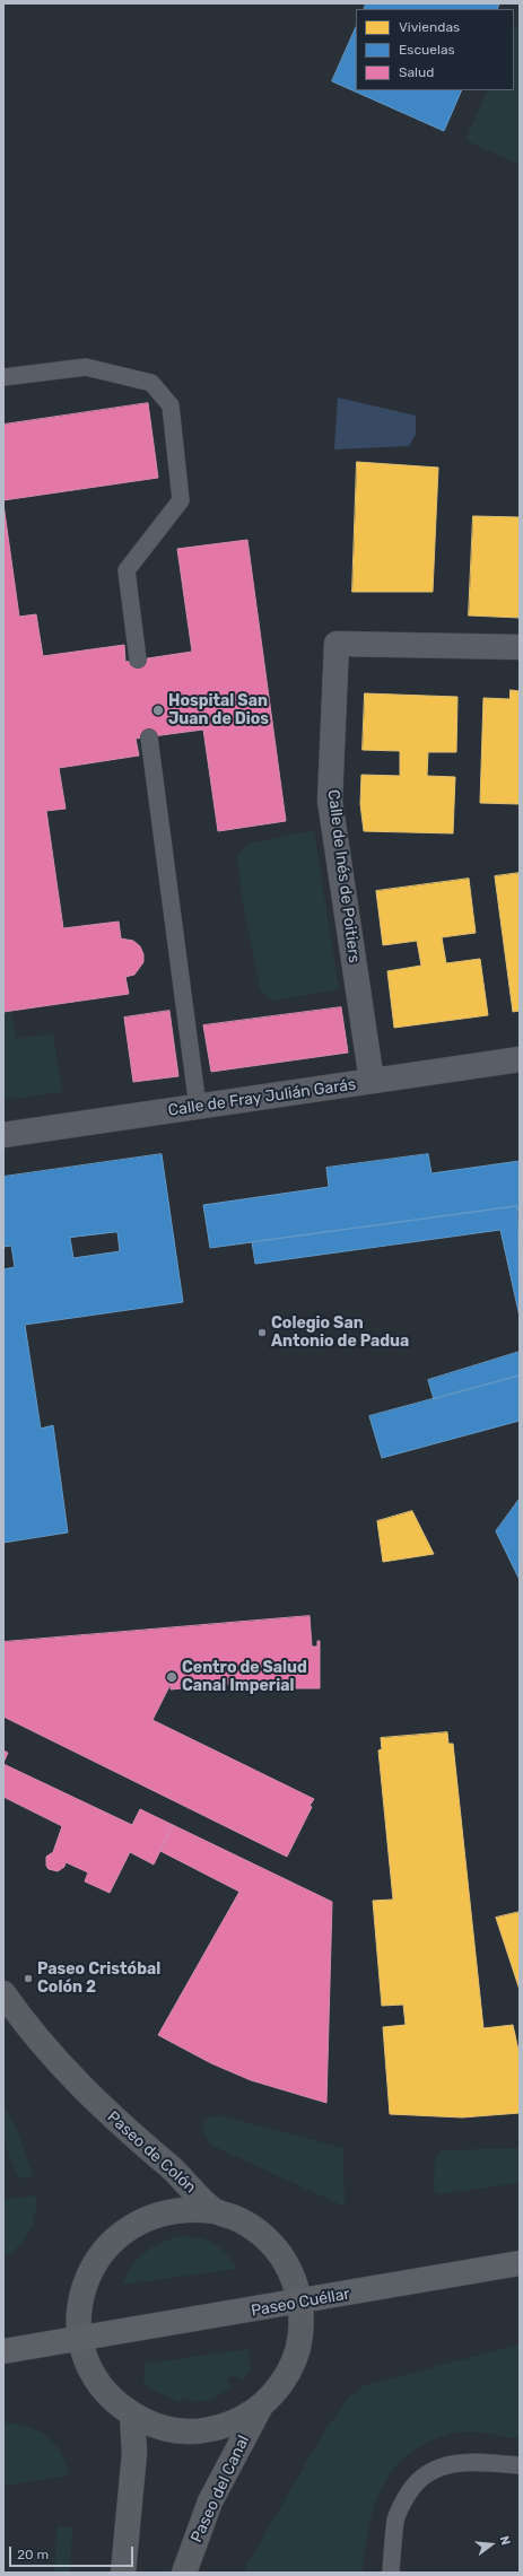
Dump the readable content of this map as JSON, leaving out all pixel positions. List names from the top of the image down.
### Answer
{
  "streets": {
    "main road": ["Paseo de Colón", "Paseo Cuéllar", "Paseo del Canal"],
    "street": ["Calle de Inés de Poitiers", "Calle de Fray Julián Garás"]
  },
  "crossings": [
    ["Calle de Inés de Poitiers", "Calle de Fray Julián Garás"],
    ["Paseo de Colón", "Paseo Cuéllar"],
    ["Paseo de Colón", "Paseo del Canal"],
    ["Paseo Cuéllar", "Paseo del Canal"]
  ],
  "places": [
    "Hospital San Juan de Dios",
    "Colegio San Antonio de Padua",
    "Centro de Salud Canal Imperial",
    "Paseo Cristóbal Colón 2"
  ],
  "legend": ["Viviendas", "Escuelas", "Salud"],
  "scale_bar": "20 m",
  "north": "right"
}
